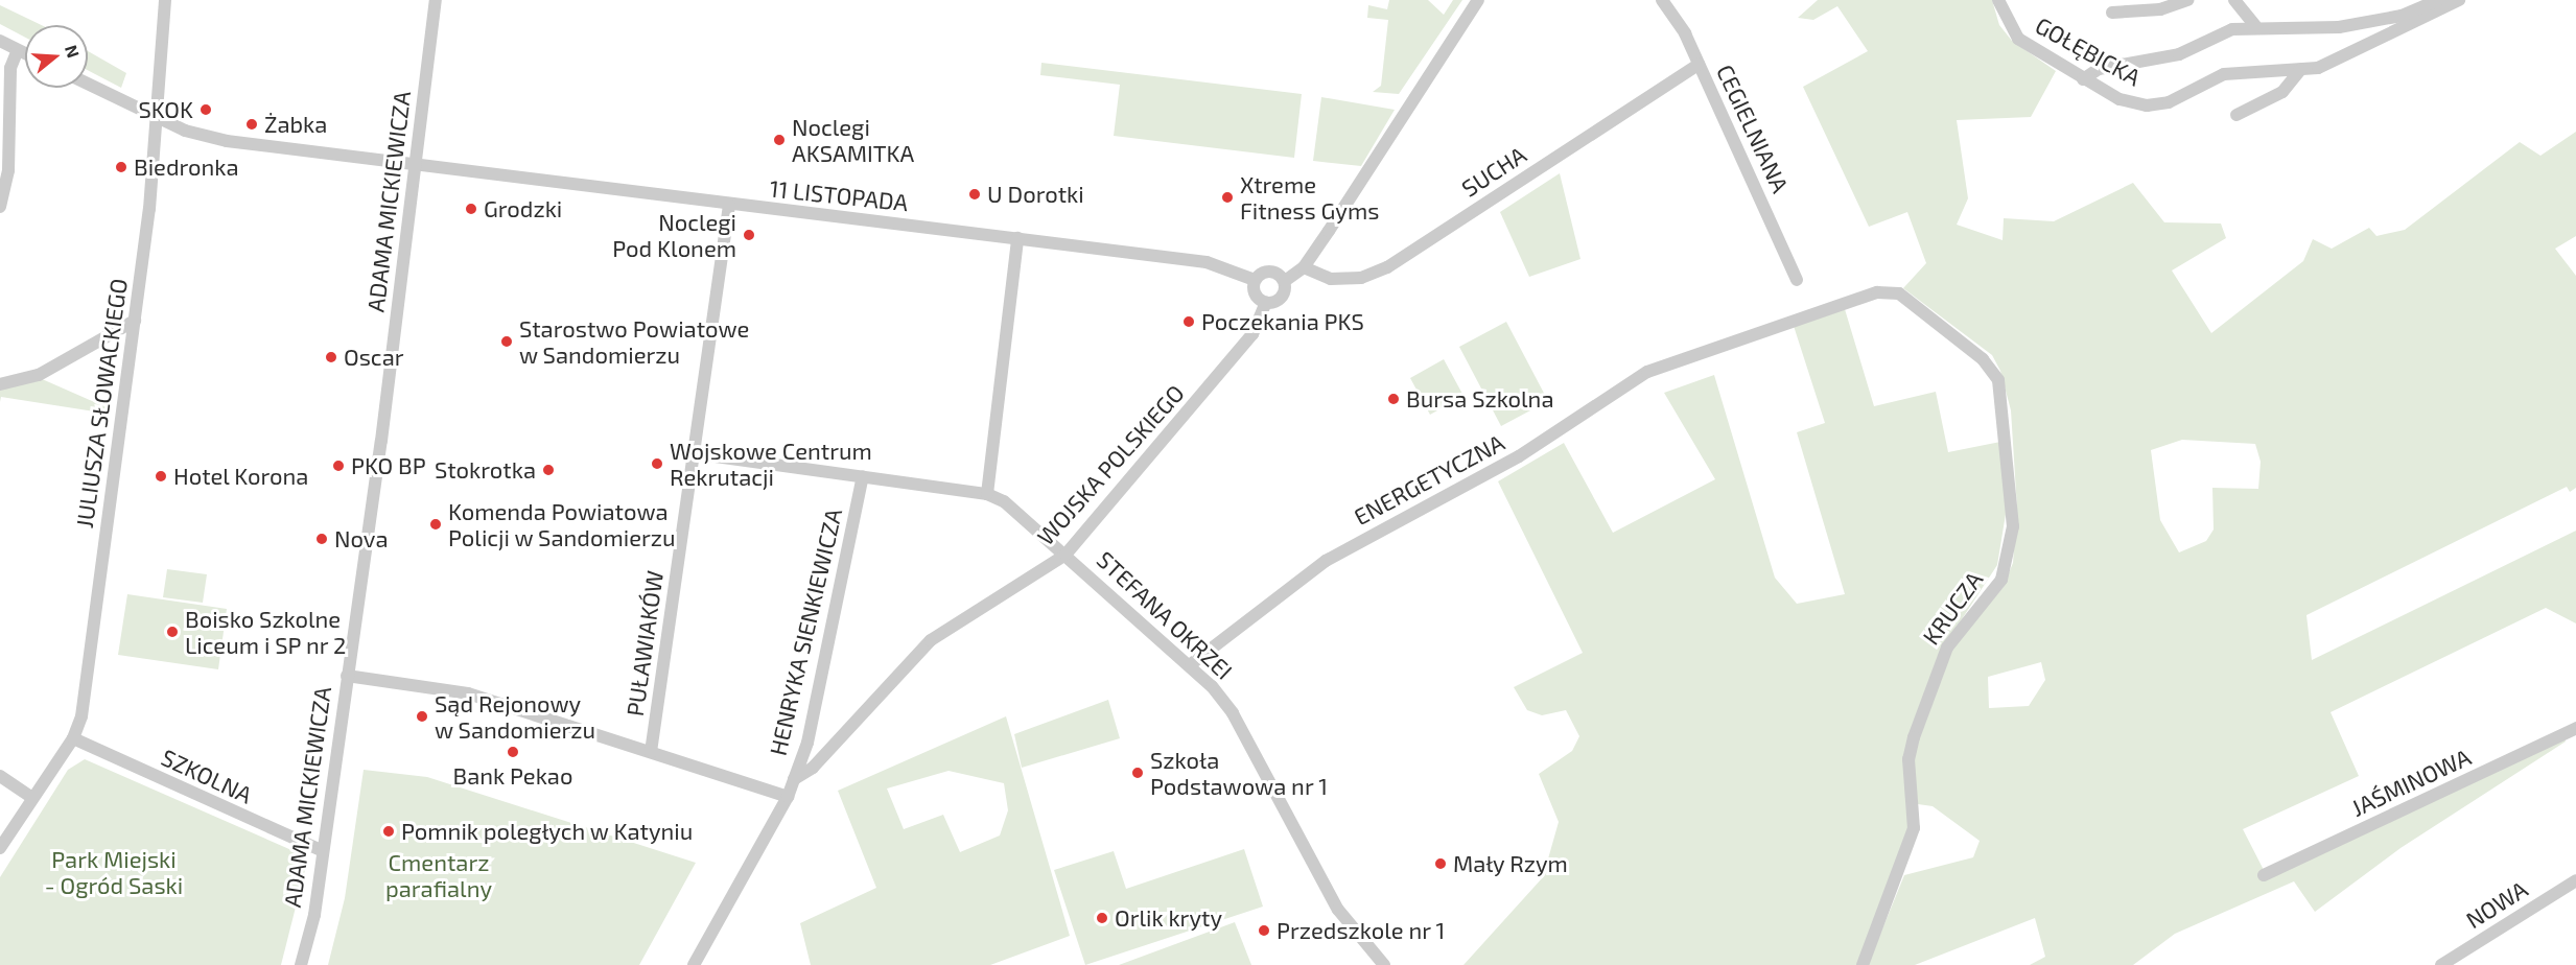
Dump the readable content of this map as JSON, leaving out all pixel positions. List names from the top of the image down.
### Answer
{
  "streets": {
    "street": [
      "GOŁĘBICKA",
      "CEGIELNIANA",
      "SUCHA",
      "11 LISTOPADA",
      "ADAMA MICKIEWICZA",
      "JULIUSZA SŁOWACKIEGO",
      "WOJSKA POLSKIEGO",
      "ENERGETYCZNA",
      "KRUCZA",
      "STEFANA OKRZEI",
      "HENRYKA SIENKIEWICZA",
      "PUŁAWIAKÓW",
      "SZKOLNA",
      "JAŚMINOWA",
      "NOWA"
    ]
  },
  "crossings": [
    ["CEGIELNIANA", "SUCHA"],
    ["11 LISTOPADA", "ADAMA MICKIEWICZA"],
    ["11 LISTOPADA", "JULIUSZA SŁOWACKIEGO"],
    ["11 LISTOPADA", "WOJSKA POLSKIEGO"],
    ["11 LISTOPADA", "PUŁAWIAKÓW"],
    ["ADAMA MICKIEWICZA", "SZKOLNA"],
    ["JULIUSZA SŁOWACKIEGO", "SZKOLNA"],
    ["WOJSKA POLSKIEGO", "STEFANA OKRZEI"],
    ["WOJSKA POLSKIEGO", "HENRYKA SIENKIEWICZA"],
    ["ENERGETYCZNA", "KRUCZA"],
    ["ENERGETYCZNA", "STEFANA OKRZEI"]
  ],
  "parks": ["Park Miejski - Ogród Saski", "Cmentarz parafialny"],
  "places": [
    "SKOK",
    "Żabka",
    "Noclegi AKSAMITKA",
    "Biedronka",
    "U Dorotki",
    "Xtreme Fitness Gyms",
    "Grodzki",
    "Noclegi Pod Klonem",
    "Poczekania PKS",
    "Starostwo Powiatowe w Sandomierzu",
    "Oscar",
    "Bursa Szkolna",
    "Wojskowe Centrum Rekrutacji",
    "PKO BP",
    "Stokrotka",
    "Hotel Korona",
    "Komenda Powiatowa Policji w Sandomierzu",
    "Nova",
    "Boisko Szkolne Liceum i SP nr 2",
    "Sąd Rejonowy w Sandomierzu",
    "Bank Pekao",
    "Szkoła Podstawowa nr 1",
    "Pomnik poległych w Katyniu",
    "Mały Rzym",
    "Orlik kryty",
    "Przedszkole nr 1"
  ],
  "north": "right"
}
